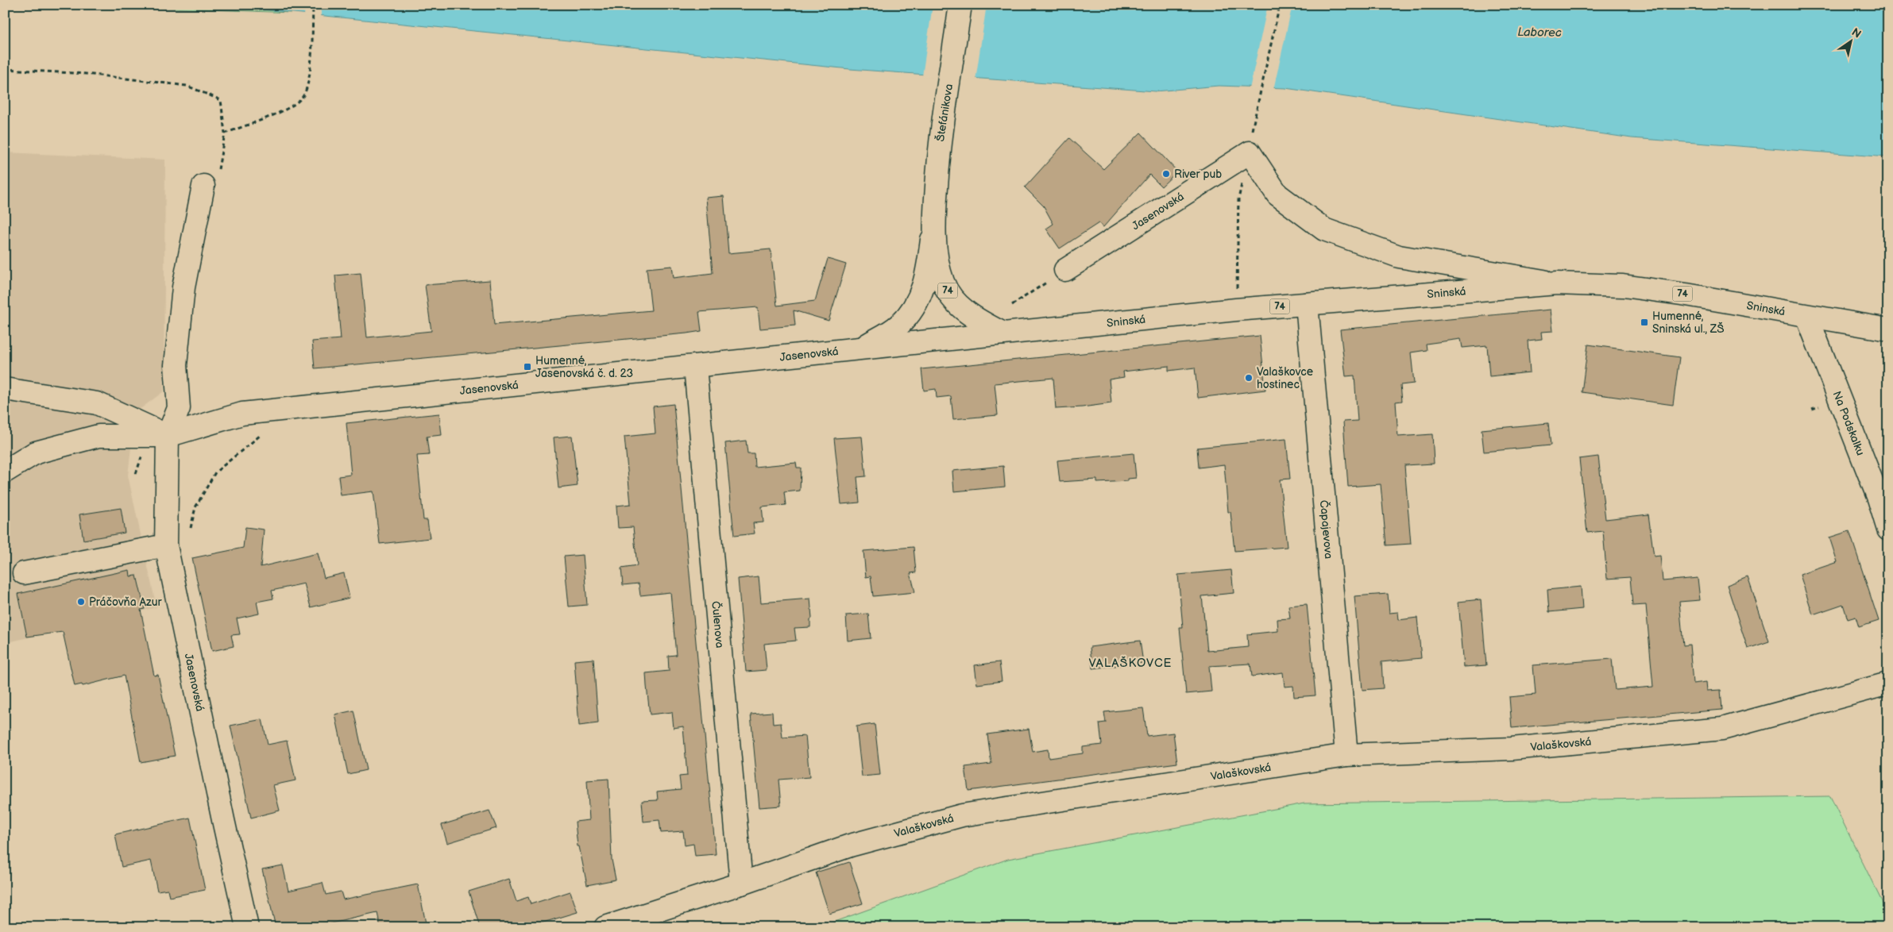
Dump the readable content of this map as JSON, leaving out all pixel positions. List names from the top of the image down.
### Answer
{
  "streets": {
    "street": [
      "Štefánikova",
      "Jasenovská",
      "74",
      "Sninská",
      "Na Podskalku",
      "Čapajevova",
      "Čulenova",
      "Valaškovská"
    ]
  },
  "crossings": [
    ["Štefánikova", "74"],
    ["Jasenovská", "74"],
    ["Jasenovská", "Sninská"],
    ["Jasenovská", "Čulenova"],
    ["74", "Sninská"],
    ["Sninská", "Na Podskalku"],
    ["Sninská", "Čapajevova"],
    ["Čapajevova", "Valaškovská"],
    ["Čulenova", "Valaškovská"]
  ],
  "districts": ["VALAŠKOVCE"],
  "water": ["Laborec"],
  "places": {
    "other": ["River pub", "Valaškovce hostinec", "Práčovňa Azur"],
    "transit": ["Humenné, Sninská ul., ZŠ", "Humenné, Jasenovská č. d. 23"]
  },
  "north": "top right"
}
